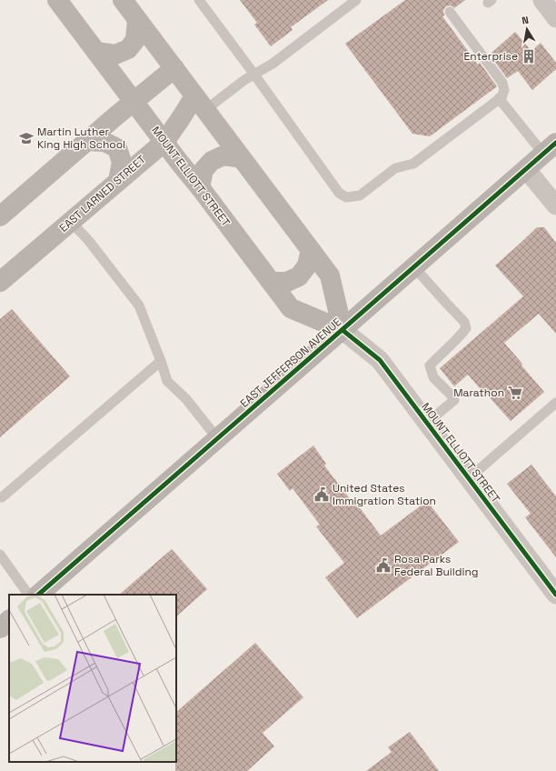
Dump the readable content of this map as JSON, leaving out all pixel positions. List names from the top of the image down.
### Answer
{
  "streets": {
    "main road": ["MOUNT ELLIOTT STREET", "EAST LARNED STREET", "EAST JEFFERSON AVENUE"]
  },
  "crossings": [
    ["MOUNT ELLIOTT STREET", "EAST LARNED STREET"],
    ["MOUNT ELLIOTT STREET", "EAST JEFFERSON AVENUE"]
  ],
  "places": {
    "building": ["Enterprise"],
    "school or university": ["Martin Luther King High School"],
    "supermarket": ["Marathon"],
    "public building": ["United States Immigration Station", "Rosa Parks Federal Building"]
  },
  "north": "top"
}
